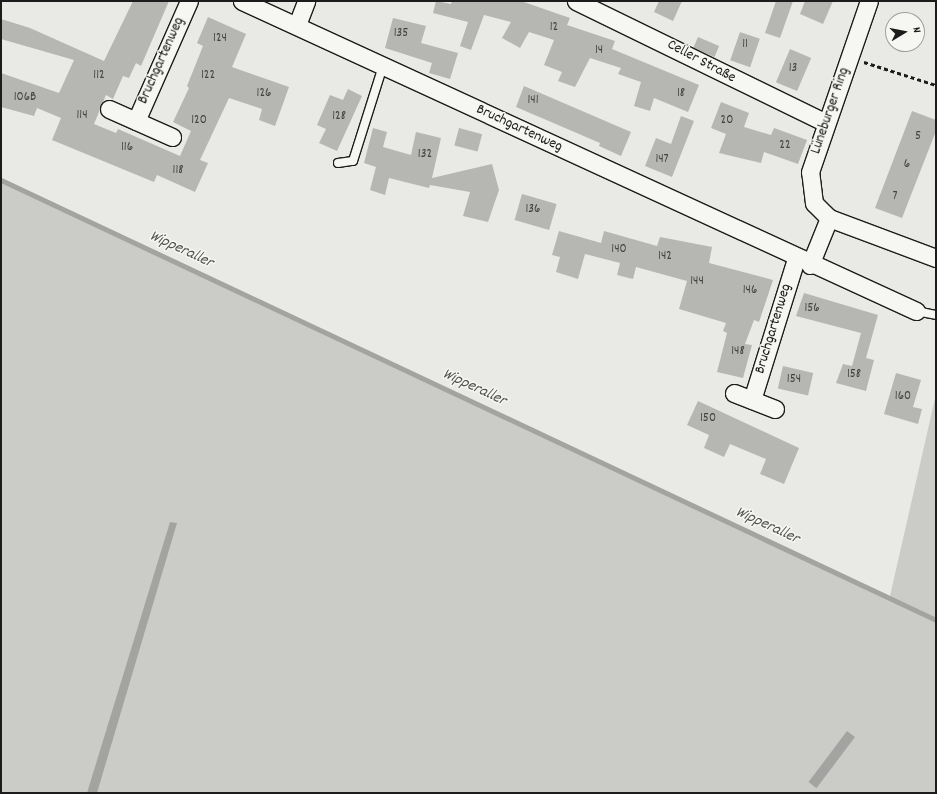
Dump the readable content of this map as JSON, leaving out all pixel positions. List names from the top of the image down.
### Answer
{
  "streets": {
    "street": ["Bruchgartenweg", "Celler Straße", "Lüneburger Ring"]
  },
  "crossings": [
    ["Celler Straße", "Lüneburger Ring"]
  ],
  "water": ["Wipperaller"],
  "house_numbers": [
    "12",
    "135",
    "124",
    "11",
    "14",
    "13",
    "112",
    "122",
    "126",
    "18",
    "106B",
    "141",
    "114",
    "128",
    "120",
    "20",
    "5",
    "22",
    "116",
    "132",
    "147",
    "6",
    "118",
    "7",
    "136",
    "140",
    "142",
    "144",
    "146",
    "156",
    "148",
    "158",
    "154",
    "160",
    "150"
  ],
  "north": "right"
}
